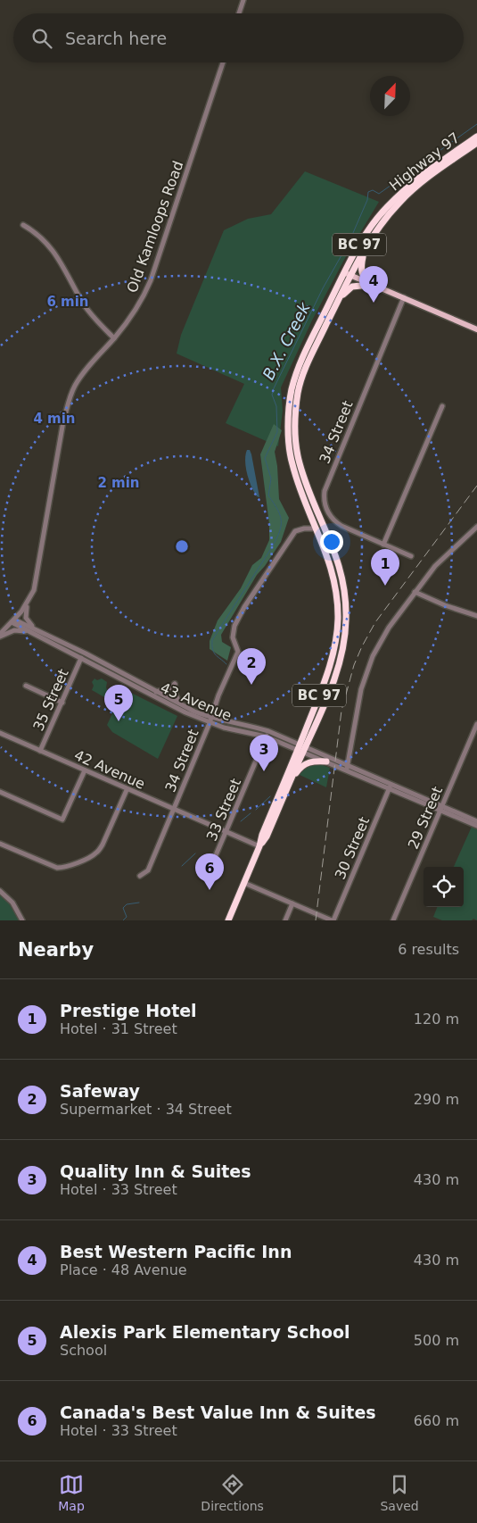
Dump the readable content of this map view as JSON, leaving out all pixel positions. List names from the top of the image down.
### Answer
{
  "streets": {
    "highway": ["Highway 97", "BC 97"],
    "street": [
      "Old Kamloops Road",
      "34 Street",
      "35 Street",
      "43 Avenue",
      "42 Avenue",
      "33 Street",
      "29 Street",
      "30 Street"
    ]
  },
  "crossings": [
    ["Highway 97", "BC 97"],
    ["Highway 97", "34 Street"],
    ["Old Kamloops Road", "43 Avenue"],
    ["BC 97", "43 Avenue"],
    ["BC 97", "42 Avenue"],
    ["34 Street", "43 Avenue"],
    ["34 Street", "42 Avenue"],
    ["35 Street", "43 Avenue"],
    ["35 Street", "42 Avenue"],
    ["43 Avenue", "33 Street"],
    ["43 Avenue", "29 Street"],
    ["43 Avenue", "30 Street"],
    ["42 Avenue", "33 Street"]
  ],
  "water": ["B.X. Creek"],
  "north": "top right",
  "page": {
    "search": "Search here",
    "pins": [
      "4",
      "1",
      "2",
      "5",
      "3",
      "6"
    ],
    "heading": ["Nearby", "6 results"],
    "list": [
      {
        "mark": "1",
        "name": "Prestige Hotel",
        "note": "Hotel · 31 Street",
        "value": "120 m"
      },
      {
        "mark": "2",
        "name": "Safeway",
        "note": "Supermarket · 34 Street",
        "value": "290 m"
      },
      {
        "mark": "3",
        "name": "Quality Inn & Suites",
        "note": "Hotel · 33 Street",
        "value": "430 m"
      },
      {
        "mark": "4",
        "name": "Best Western Pacific Inn",
        "note": "Place · 48 Avenue",
        "value": "430 m"
      },
      {
        "mark": "5",
        "name": "Alexis Park Elementary School",
        "note": "School",
        "value": "500 m"
      },
      {
        "mark": "6",
        "name": "Canada's Best Value Inn & Suites",
        "note": "Hotel · 33 Street",
        "value": "660 m"
      }
    ],
    "nav": ["Map", "Directions", "Saved"]
  },
  "rings": ["6 min", "4 min", "2 min"]
}
